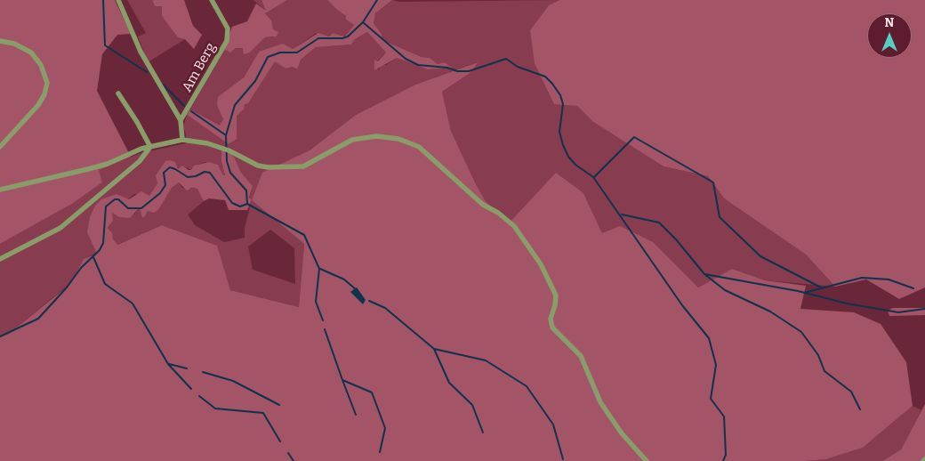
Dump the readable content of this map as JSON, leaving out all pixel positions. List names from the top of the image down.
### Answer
{
  "streets": {
    "street": ["Am Berg"]
  },
  "north": "top"
}
